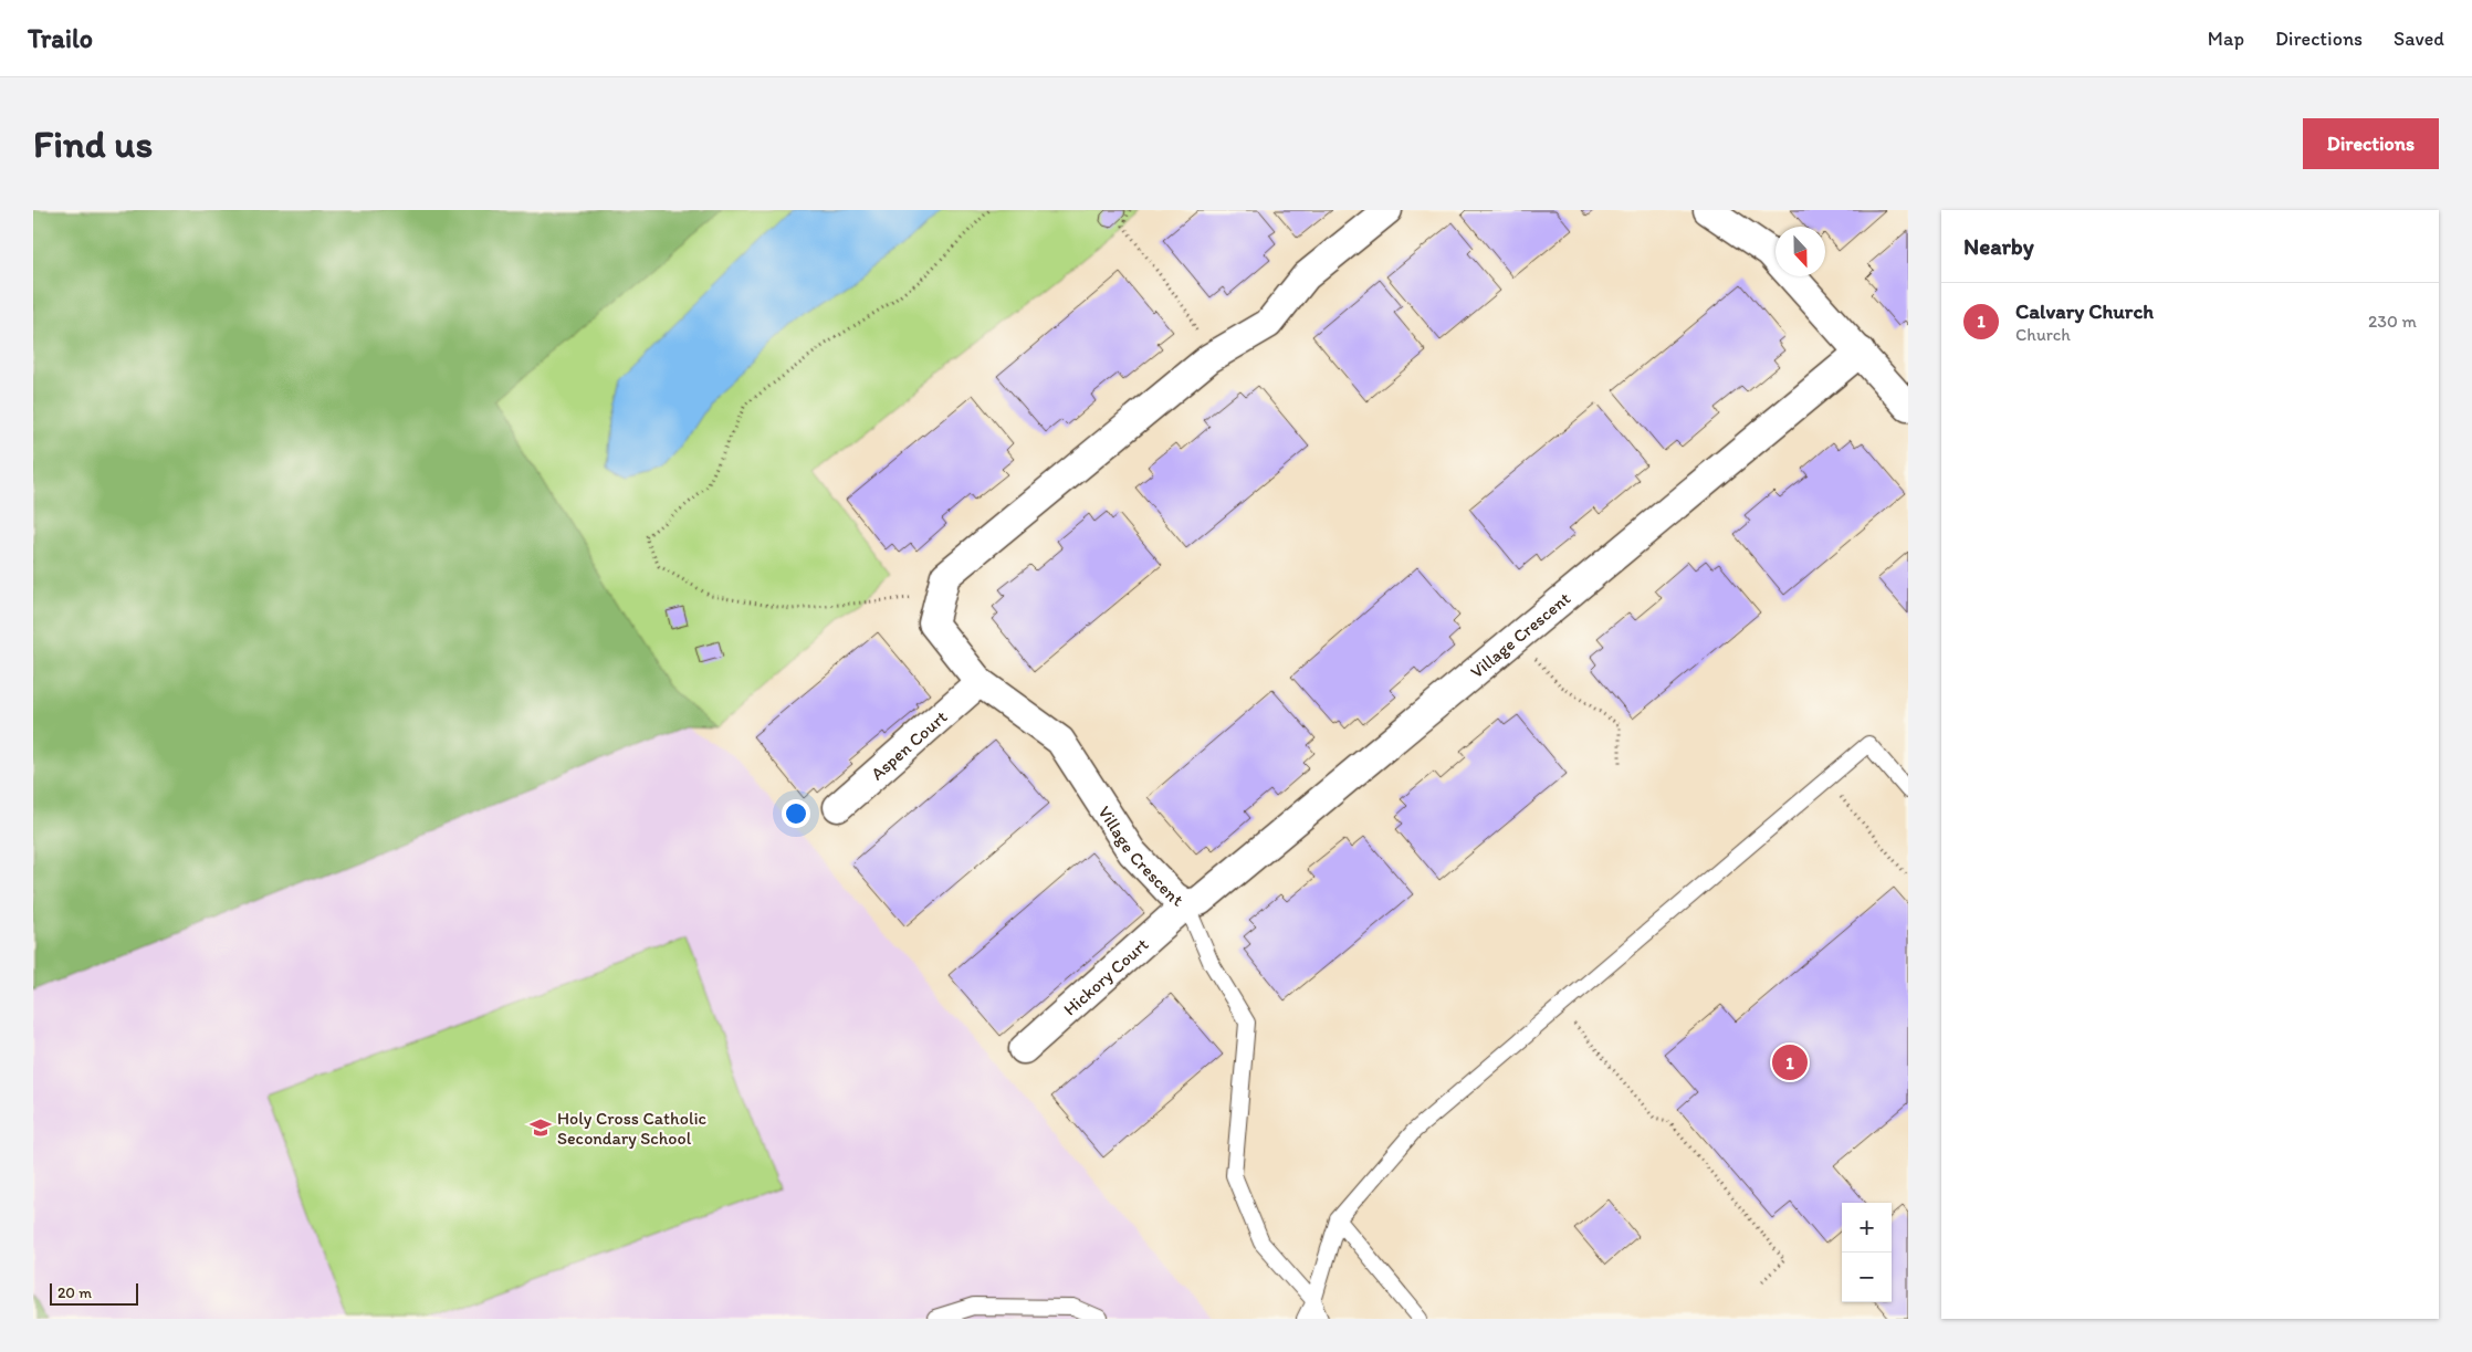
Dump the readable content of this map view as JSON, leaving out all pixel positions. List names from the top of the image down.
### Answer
{
  "streets": {
    "street": ["Village Crescent", "Aspen Court", "Hickory Court"]
  },
  "crossings": [
    ["Village Crescent", "Aspen Court"],
    ["Village Crescent", "Hickory Court"]
  ],
  "places": {
    "school or university": ["Holy Cross Catholic Secondary School"]
  },
  "scale_bar": "20 m",
  "north": "bottom",
  "page": {
    "header": "Trailo",
    "nav": ["Map", "Directions", "Saved"],
    "buttons": "Directions",
    "title": "Find us",
    "heading": "Nearby",
    "list": [
      {
        "mark": "1",
        "name": "Calvary Church",
        "note": "Church",
        "value": "230 m"
      }
    ],
    "pins": "1",
    "map_buttons": ["+", "−"],
    "scale": "20 m"
  }
}
